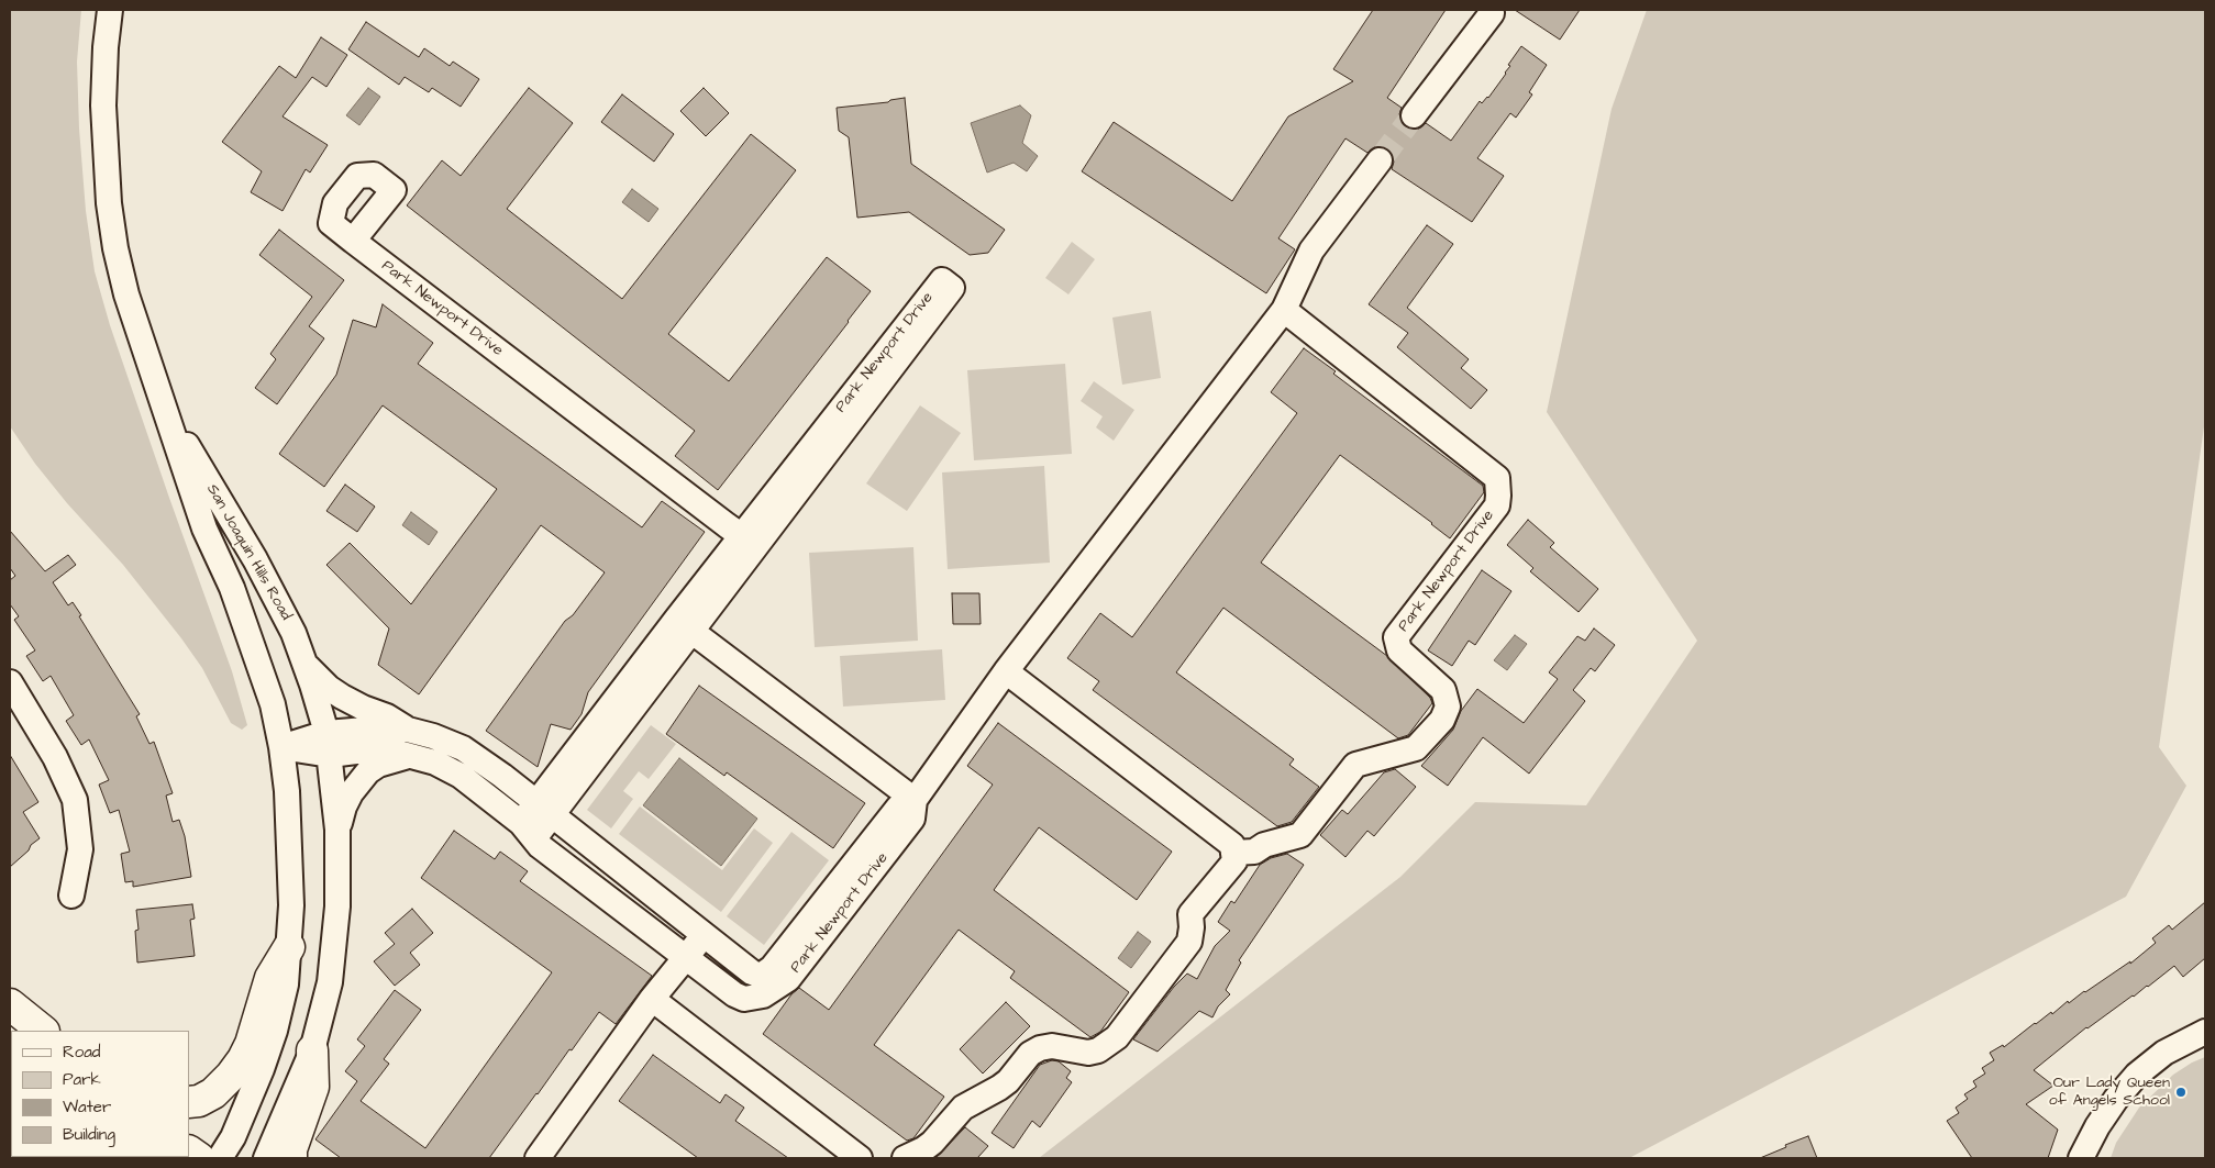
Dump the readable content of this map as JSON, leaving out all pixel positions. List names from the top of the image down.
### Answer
{
  "streets": {
    "street": ["Park Newport Drive", "San Joaquin Hills Road"]
  },
  "places": ["Our Lady Queen of Angels School"],
  "legend": [
    "Road",
    "Park",
    "Water",
    "Building"
  ]
}
